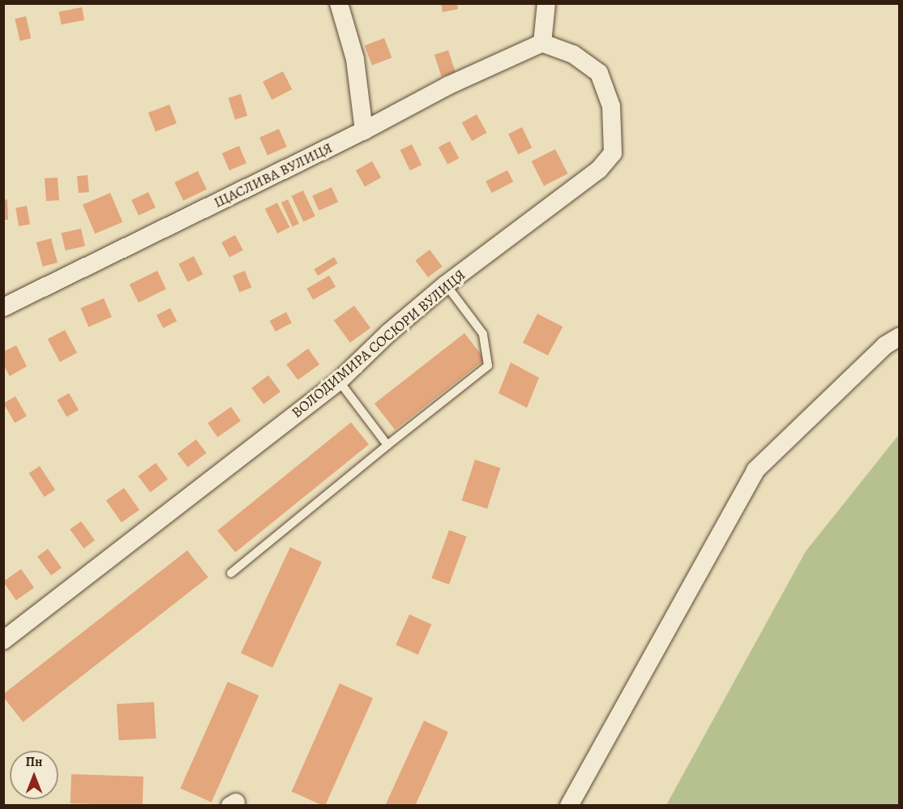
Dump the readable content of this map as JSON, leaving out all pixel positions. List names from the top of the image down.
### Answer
{
  "streets": {
    "street": ["ЩАСЛИВА ВУЛИЦЯ", "ВОЛОДИМИРА СОСЮРИ ВУЛИЦЯ"]
  },
  "crossings": [
    ["ЩАСЛИВА ВУЛИЦЯ", "ВОЛОДИМИРА СОСЮРИ ВУЛИЦЯ"]
  ],
  "north": "top"
}
